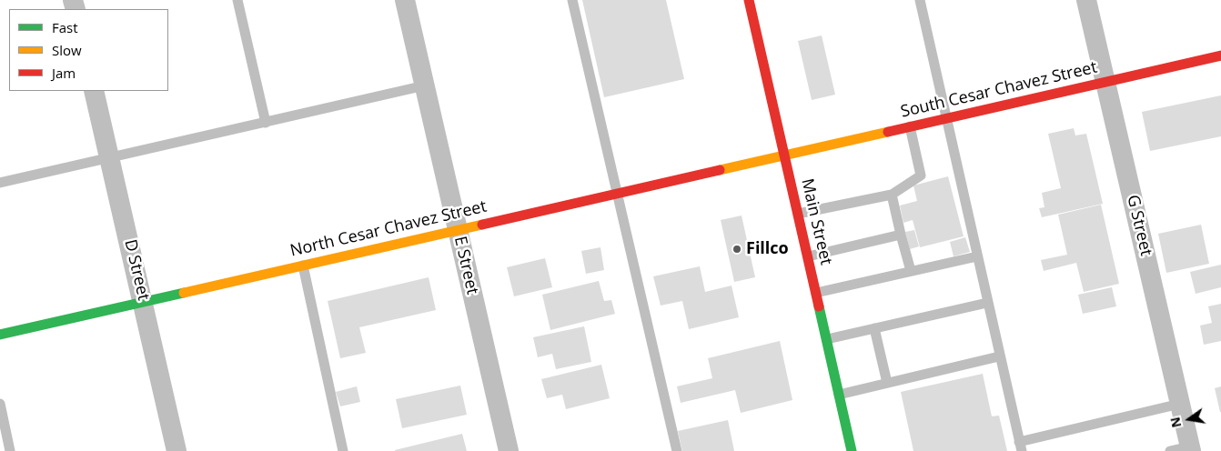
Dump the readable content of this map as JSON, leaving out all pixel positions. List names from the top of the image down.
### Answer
{
  "streets": {
    "street": [
      "South Cesar Chavez Street",
      "Main Street",
      "G Street",
      "North Cesar Chavez Street",
      "E Street",
      "D Street"
    ]
  },
  "crossings": [
    ["South Cesar Chavez Street", "Main Street"],
    ["South Cesar Chavez Street", "G Street"],
    ["South Cesar Chavez Street", "North Cesar Chavez Street"],
    ["Main Street", "North Cesar Chavez Street"],
    ["North Cesar Chavez Street", "E Street"],
    ["North Cesar Chavez Street", "D Street"]
  ],
  "places": ["Fillco"],
  "legend": ["Fast", "Slow", "Jam"],
  "north": "left"
}
